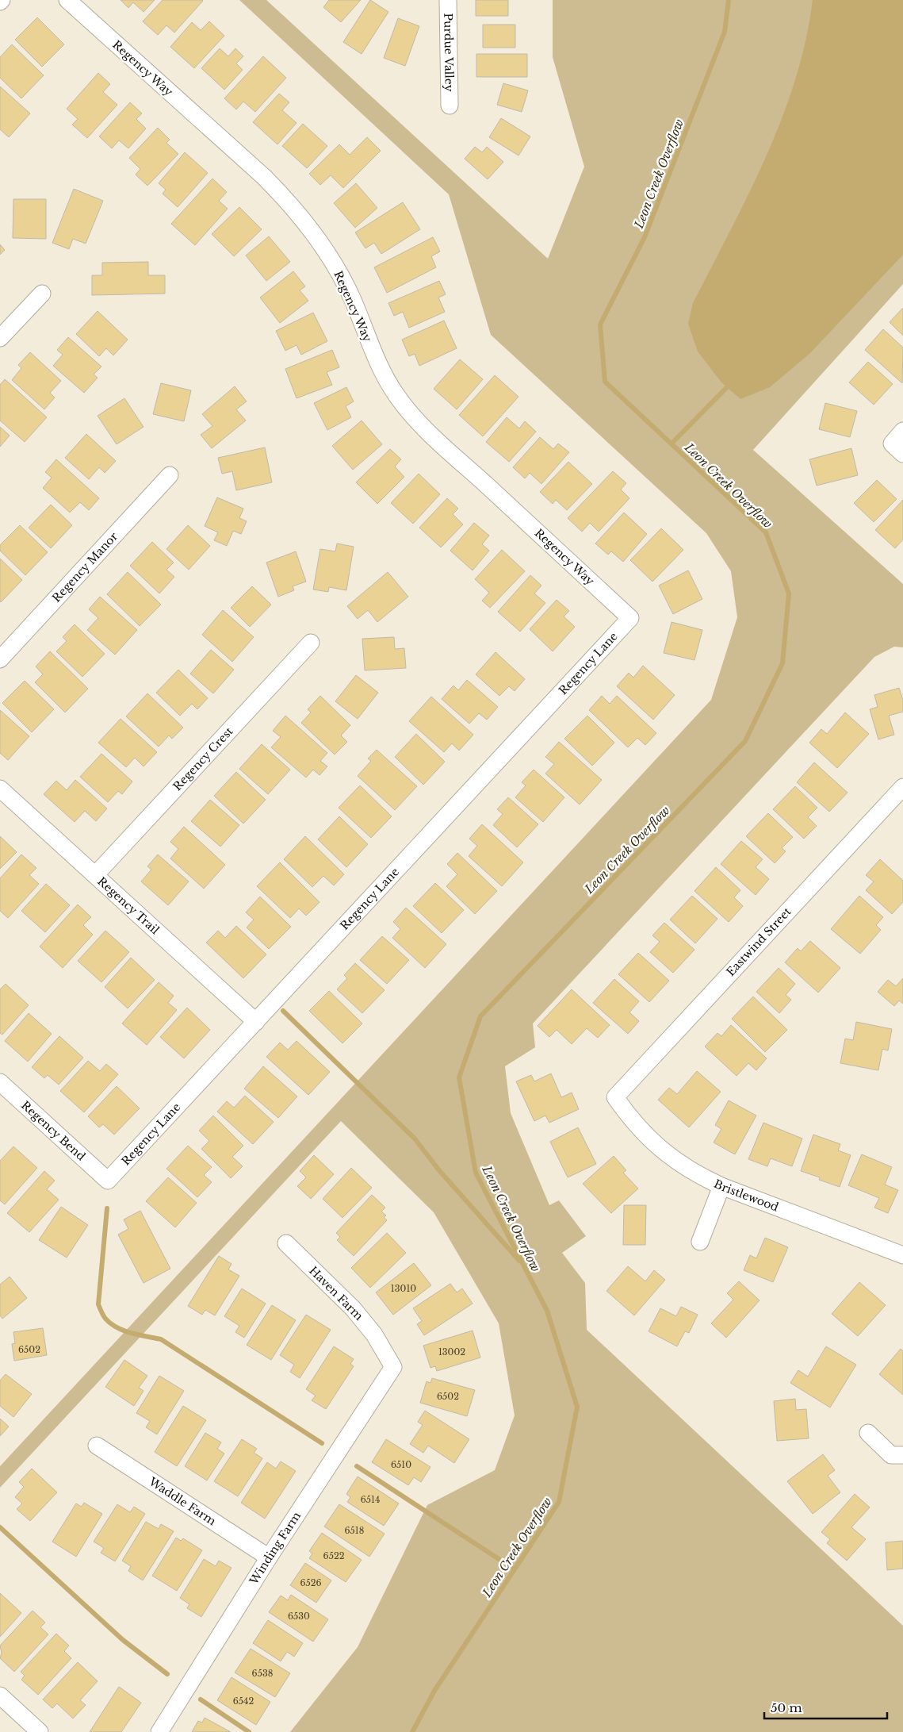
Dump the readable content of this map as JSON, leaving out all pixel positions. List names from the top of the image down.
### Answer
{
  "streets": {
    "street": [
      "Purdue Valley",
      "Regency Way",
      "Regency Manor",
      "Regency Lane",
      "Regency Crest",
      "Regency Trail",
      "Eastwind Street",
      "Regency Bend",
      "Bristlewood",
      "Haven Farm",
      "Waddle Farm",
      "Winding Farm"
    ]
  },
  "crossings": [
    ["Regency Way", "Regency Lane"],
    ["Regency Lane", "Regency Trail"],
    ["Regency Lane", "Regency Bend"],
    ["Regency Crest", "Regency Trail"],
    ["Eastwind Street", "Bristlewood"],
    ["Haven Farm", "Winding Farm"],
    ["Waddle Farm", "Winding Farm"]
  ],
  "water": ["Leon Creek Overflow"],
  "house_numbers": [
    "13010",
    "6502",
    "13002",
    "6502",
    "6510",
    "6514",
    "6518",
    "6522",
    "6526",
    "6530",
    "6538",
    "6542"
  ],
  "scale_bar": "50 m"
}
